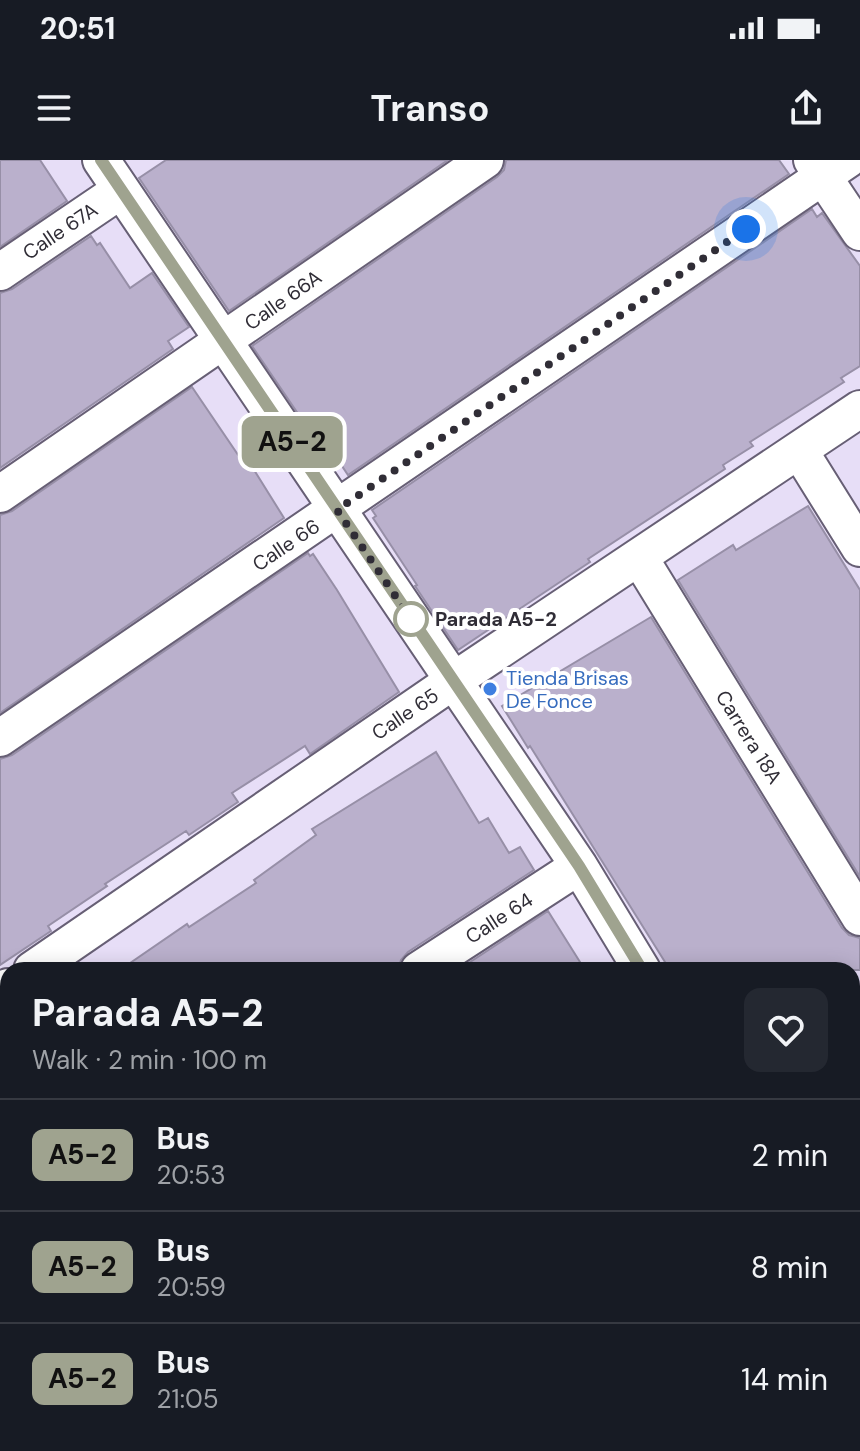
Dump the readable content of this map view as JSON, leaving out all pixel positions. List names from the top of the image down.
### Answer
{
  "streets": {
    "street": [
      "Calle 67A",
      "Calle 66A",
      "Calle 66",
      "Calle 65",
      "Carrera 18A",
      "Calle 64"
    ]
  },
  "crossings": [
    ["Calle 65", "Carrera 18A"]
  ],
  "places": ["Parada A5-2", "Tienda Brisas De Fonce"],
  "lines": ["bus line A5-2"],
  "page": {
    "status": "20:51",
    "header": "Transo",
    "on_map": "A5-2",
    "heading": ["Parada A5-2", "Walk · 2 min · 100 m"],
    "list": [
      {
        "mark": "A5-2",
        "name": "Bus",
        "note": "20:53",
        "value": "2 min"
      },
      {
        "mark": "A5-2",
        "name": "Bus",
        "note": "20:59",
        "value": "8 min"
      },
      {
        "mark": "A5-2",
        "name": "Bus",
        "note": "21:05",
        "value": "14 min"
      }
    ]
  }
}
